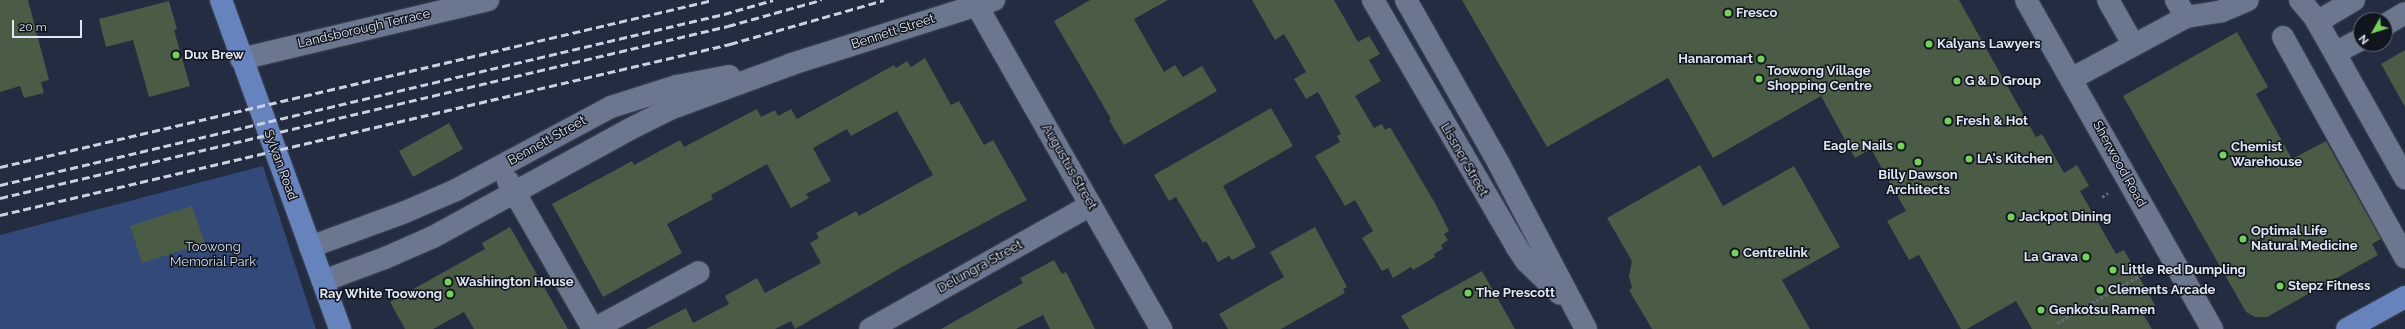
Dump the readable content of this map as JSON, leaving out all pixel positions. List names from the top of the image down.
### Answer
{
  "streets": {
    "main road": ["Sylvan Road"],
    "street": [
      "Landsborough Terrace",
      "Bennett Street",
      "Lissner Street",
      "Sherwood Road",
      "Augustus Street",
      "Delungra Street"
    ]
  },
  "crossings": [
    ["Landsborough Terrace", "Sylvan Road"],
    ["Bennett Street", "Sylvan Road"],
    ["Bennett Street", "Augustus Street"],
    ["Augustus Street", "Delungra Street"]
  ],
  "parks": ["Toowong Memorial Park"],
  "places": [
    "Fresco",
    "Kalyans Lawyers",
    "Dux Brew",
    "Hanaromart",
    "Toowong Village Shopping Centre",
    "G & D Group",
    "Fresh & Hot",
    "Eagle Nails",
    "Chemist Warehouse",
    "LA's Kitchen",
    "Billy Dawson Architects",
    "Jackpot Dining",
    "Optimal Life Natural Medicine",
    "Centrelink",
    "La Grava",
    "Little Red Dumpling",
    "Washington House",
    "Stepz Fitness",
    "Clements Arcade",
    "The Prescott",
    "Ray White Toowong",
    "Genkotsu Ramen"
  ],
  "scale_bar": "20 m",
  "north": "bottom left"
}
